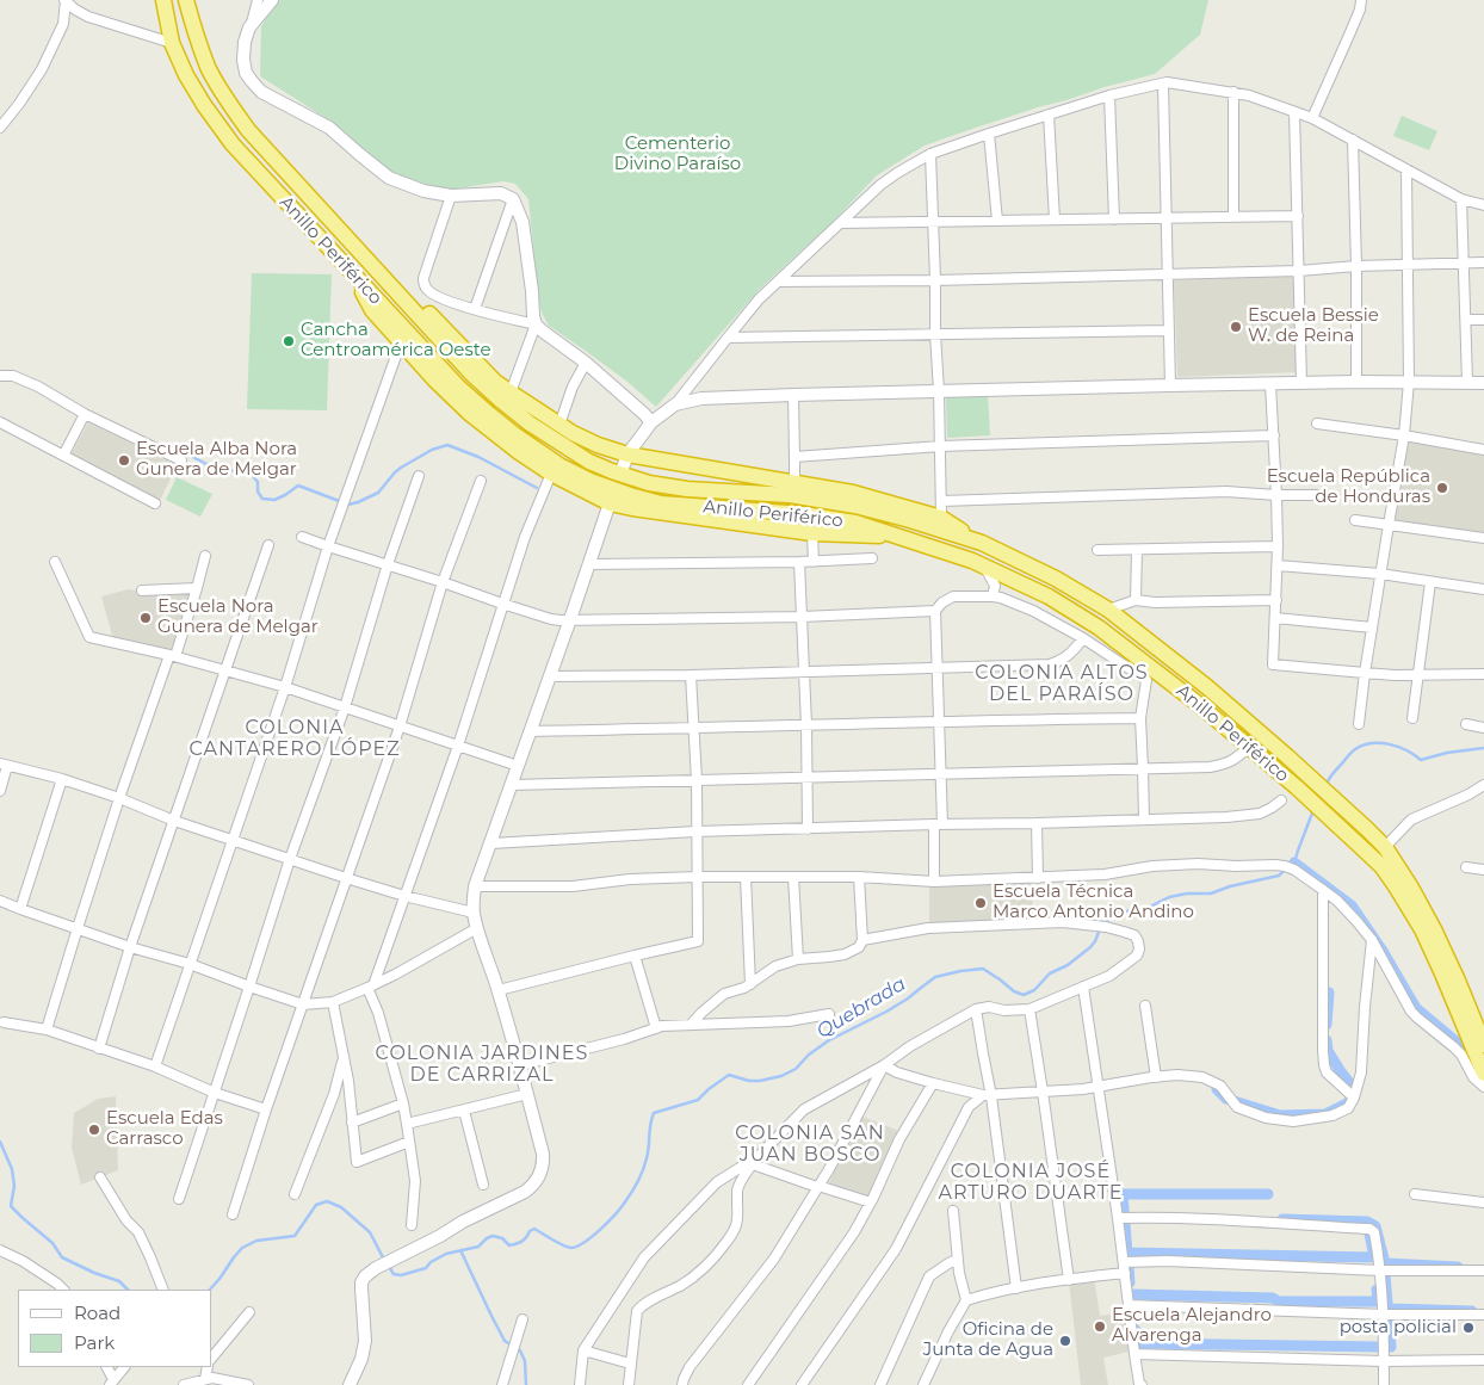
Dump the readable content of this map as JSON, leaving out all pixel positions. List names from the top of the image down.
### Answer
{
  "streets": {
    "highway": ["Anillo Periférico"]
  },
  "districts": [
    "COLONIA ALTOS DEL PARAÍSO",
    "COLONIA CANTARERO LÓPEZ",
    "COLONIA JARDINES DE CARRIZAL",
    "COLONIA SAN JUAN BOSCO",
    "COLONIA JOSÉ ARTURO DUARTE"
  ],
  "water": ["Quebrada"],
  "parks": ["Cementerio Divino Paraíso"],
  "places": [
    "Escuela Bessie W. de Reina",
    "Cancha Centroamérica Oeste",
    "Escuela Alba Nora Gunera de Melgar",
    "Escuela República de Honduras",
    "Escuela Nora Gunera de Melgar",
    "Escuela Técnica Marco Antonio Andino",
    "Escuela Edas Carrasco",
    "Escuela Alejandro Alvarenga",
    "posta policial",
    "Oficina de Junta de Agua"
  ],
  "legend": ["Road", "Park"]
}
